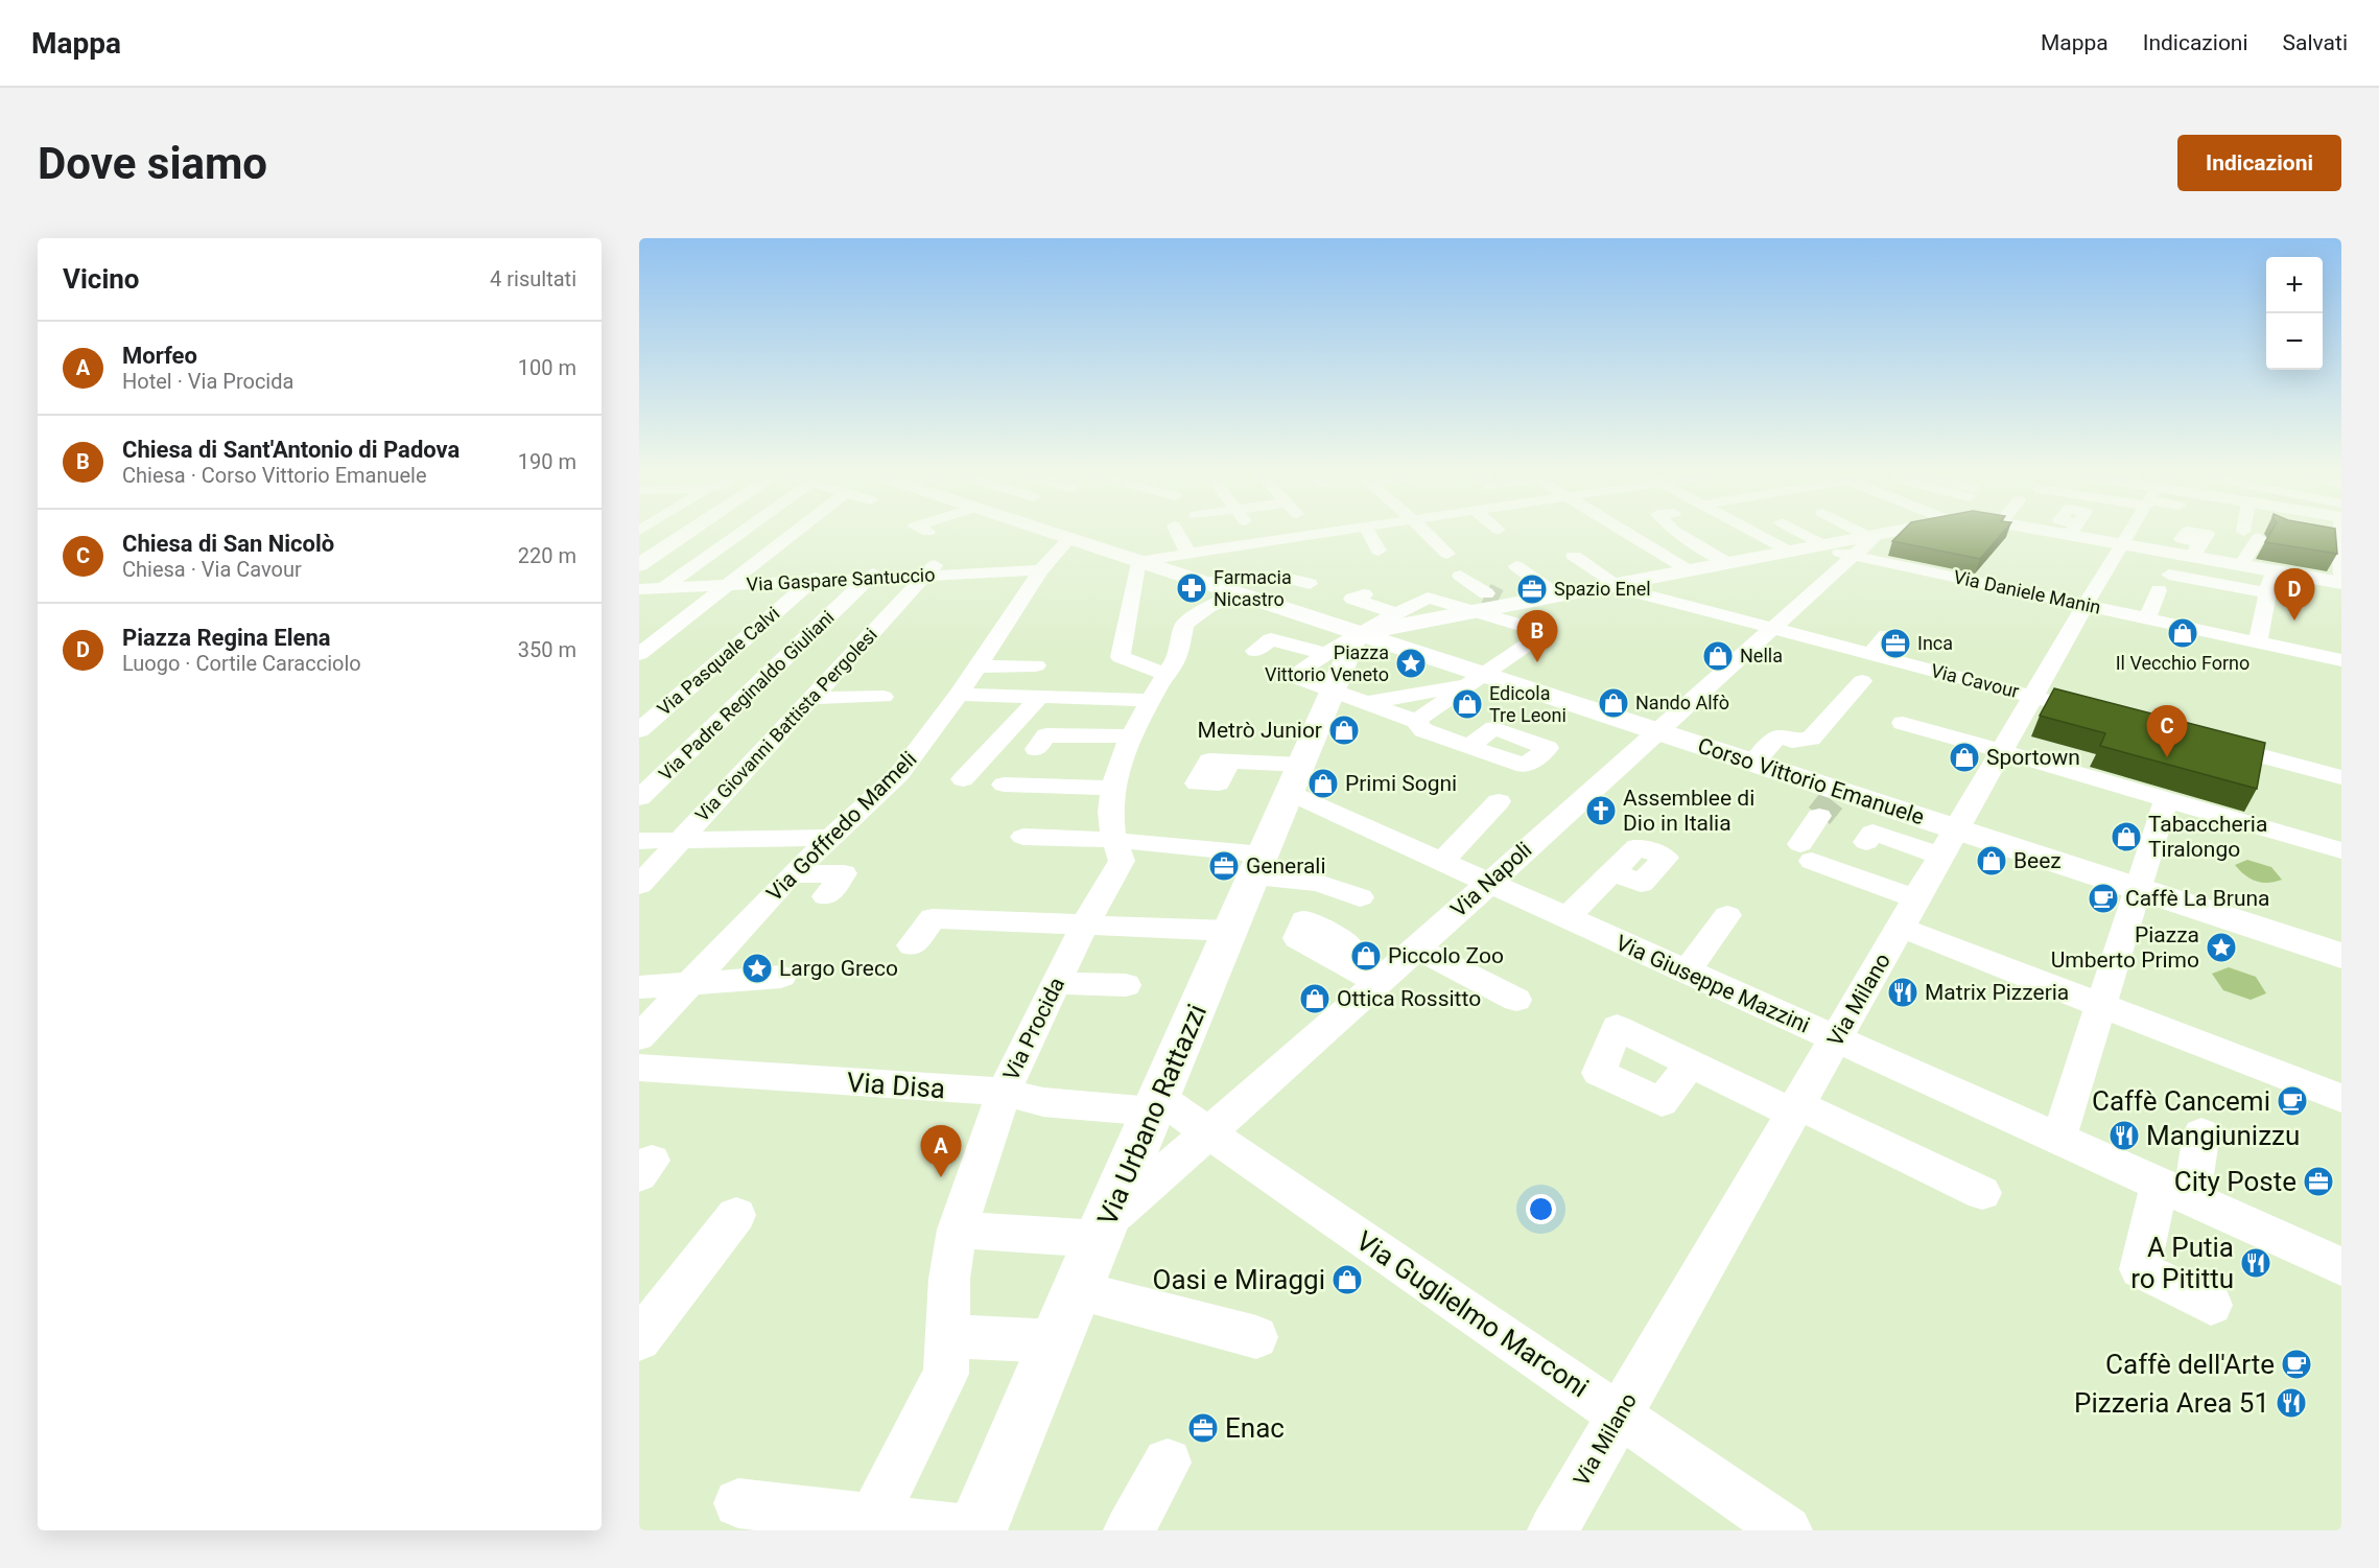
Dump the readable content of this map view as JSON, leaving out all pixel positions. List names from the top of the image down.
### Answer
{
  "streets": {
    "main road": ["Corso Vittorio Emanuele", "Via Urbano Rattazzi"],
    "street": [
      "Via Gaspare Santuccio",
      "Via Daniele Manin",
      "Via Pasquale Calvi",
      "Via Cavour",
      "Via Padre Reginaldo Giuliani",
      "Via Giovanni Battista Pergolesi",
      "Via Goffredo Mameli",
      "Via Napoli",
      "Via Giuseppe Mazzini",
      "Via Milano",
      "Via Procida",
      "Via Disa",
      "Via Guglielmo Marconi"
    ]
  },
  "crossings": [
    ["Via Gaspare Santuccio", "Via Pasquale Calvi"],
    ["Via Gaspare Santuccio", "Via Padre Reginaldo Giuliani"],
    ["Via Gaspare Santuccio", "Via Giovanni Battista Pergolesi"],
    ["Via Gaspare Santuccio", "Via Goffredo Mameli"],
    ["Via Daniele Manin", "Via Napoli"],
    ["Via Daniele Manin", "Via Milano"],
    ["Via Cavour", "Via Napoli"],
    ["Via Cavour", "Via Milano"],
    ["Corso Vittorio Emanuele", "Via Napoli"],
    ["Corso Vittorio Emanuele", "Via Milano"],
    ["Corso Vittorio Emanuele", "Via Urbano Rattazzi"],
    ["Via Napoli", "Via Giuseppe Mazzini"],
    ["Via Napoli", "Via Urbano Rattazzi"],
    ["Via Napoli", "Via Guglielmo Marconi"],
    ["Via Giuseppe Mazzini", "Via Milano"],
    ["Via Giuseppe Mazzini", "Via Urbano Rattazzi"],
    ["Via Milano", "Via Guglielmo Marconi"],
    ["Via Procida", "Via Disa"],
    ["Via Disa", "Via Urbano Rattazzi"],
    ["Via Disa", "Via Guglielmo Marconi"],
    ["Via Urbano Rattazzi", "Via Guglielmo Marconi"]
  ],
  "places": {
    "pharmacy": ["Farmacia Nicastro"],
    "office": [
      "Spazio Enel",
      "Inca",
      "Generali",
      "City Poste",
      "Enac"
    ],
    "shop": [
      "Il Vecchio Forno",
      "Nella",
      "Nando Alfò",
      "Edicola Tre Leoni",
      "Metrò Junior",
      "Sportown",
      "Primi Sogni",
      "Tabaccheria Tiralongo",
      "Beez",
      "Piccolo Zoo",
      "Ottica Rossitto",
      "Oasi e Miraggi"
    ],
    "place": ["Piazza Vittorio Veneto", "Piazza Umberto Primo", "Largo Greco"],
    "church": ["Assemblee di Dio in Italia"],
    "cafe": ["Caffè La Bruna", "Caffè Cancemi", "Caffè dell'Arte"],
    "restaurant": [
      "Matrix Pizzeria",
      "Mangiunizzu",
      "A Putia ro Pitittu",
      "Pizzeria Area 51"
    ]
  },
  "page": {
    "header": "Mappa",
    "nav": ["Mappa", "Indicazioni", "Salvati"],
    "buttons": "Indicazioni",
    "title": "Dove siamo",
    "heading": ["Vicino", "4 risultati"],
    "map_buttons": ["+", "−"],
    "list": [
      {
        "mark": "A",
        "name": "Morfeo",
        "note": "Hotel · Via Procida",
        "value": "100 m"
      },
      {
        "mark": "B",
        "name": "Chiesa di Sant'Antonio di Padova",
        "note": "Chiesa · Corso Vittorio Emanuele",
        "value": "190 m"
      },
      {
        "mark": "C",
        "name": "Chiesa di San Nicolò",
        "note": "Chiesa · Via Cavour",
        "value": "220 m"
      },
      {
        "mark": "D",
        "name": "Piazza Regina Elena",
        "note": "Luogo · Cortile Caracciolo",
        "value": "350 m"
      }
    ],
    "pins": [
      "D",
      "B",
      "C",
      "A"
    ]
  }
}
